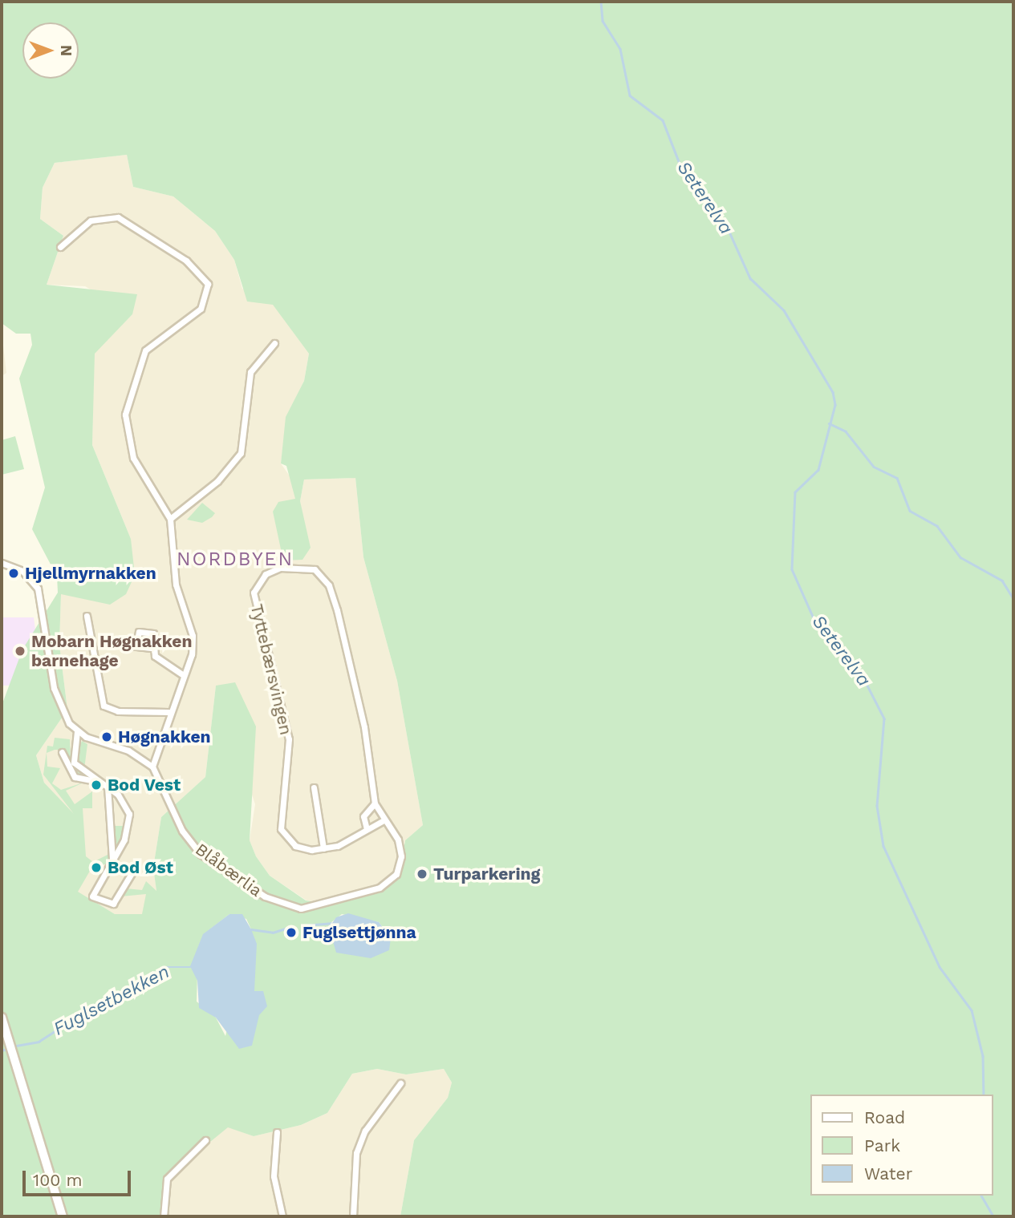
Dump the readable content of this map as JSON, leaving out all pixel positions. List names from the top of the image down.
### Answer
{
  "streets": {
    "street": ["Tyttebærsvingen", "Blåbærlia"]
  },
  "crossings": [
    ["Tyttebærsvingen", "Blåbærlia"]
  ],
  "districts": ["NORDBYEN"],
  "water": ["Seterelva", "Fuglsetbekken"],
  "places": [
    "Hjellmyrnakken",
    "Mobarn Høgnakken barnehage",
    "Høgnakken",
    "Bod Vest",
    "Bod Øst",
    "Turparkering",
    "Fuglsettjønna"
  ],
  "legend": ["Road", "Park", "Water"],
  "scale_bar": "100 m",
  "north": "right"
}
